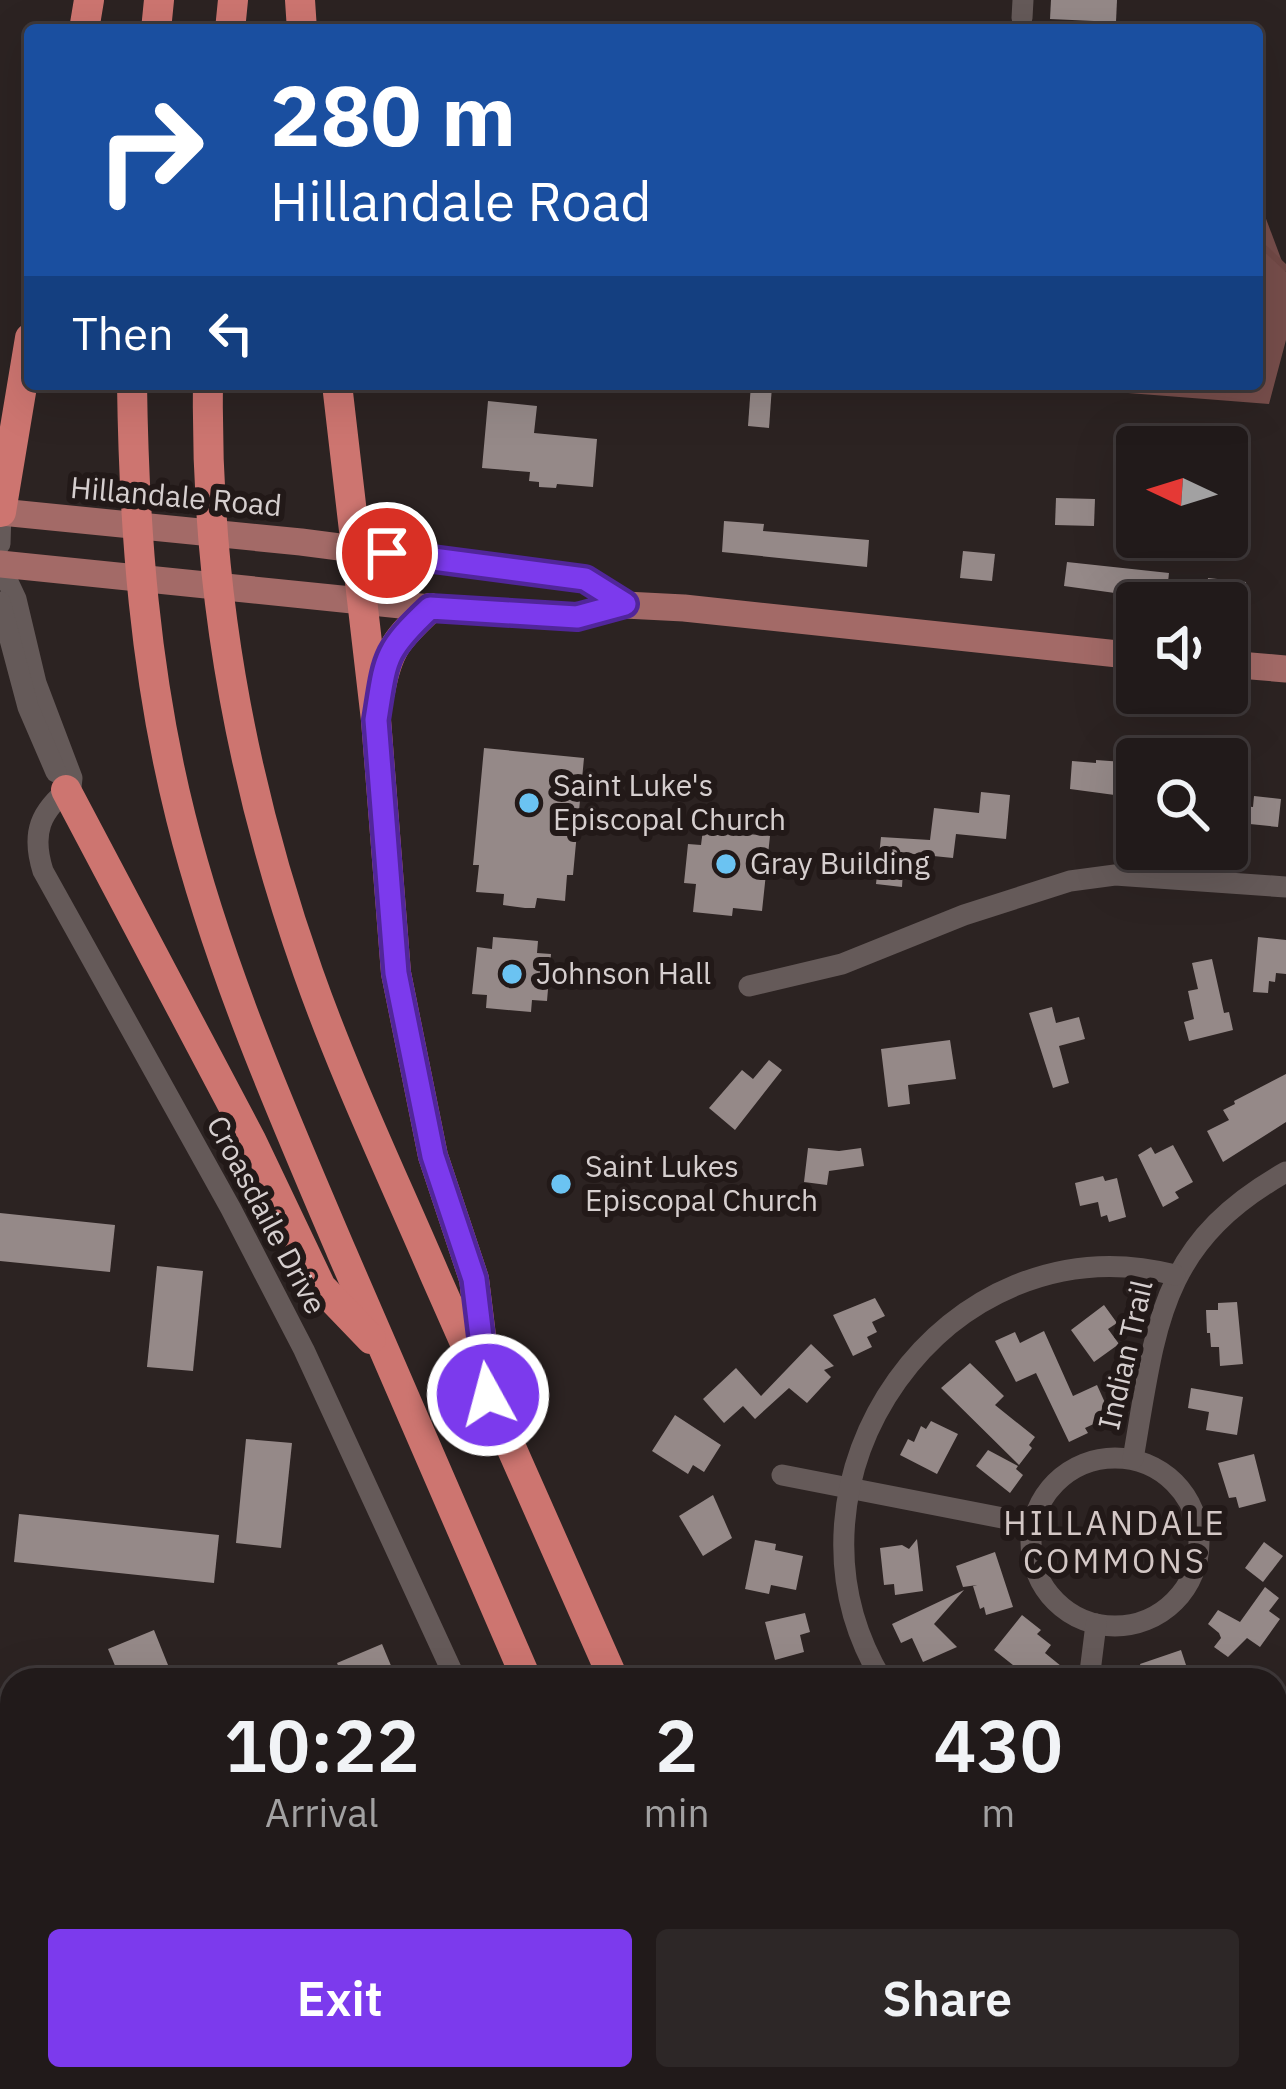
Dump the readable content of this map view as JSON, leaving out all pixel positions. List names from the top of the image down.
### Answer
{
  "streets": {
    "main road": ["Hillandale Road"],
    "street": ["Croasdaile Drive", "Indian Trail"]
  },
  "districts": ["HILLANDALE COMMONS"],
  "places": [
    "Saint Luke's Episcopal Church",
    "Gray Building",
    "Johnson Hall",
    "Saint Lukes Episcopal Church"
  ],
  "north": "left",
  "page": {
    "turn": ["280 m", "Hillandale Road"],
    "then": "Then",
    "eta": [
      "10:22",
      "Arrival",
      "2",
      "min",
      "430",
      "m"
    ],
    "buttons": ["Exit", "Share"]
  }
}
